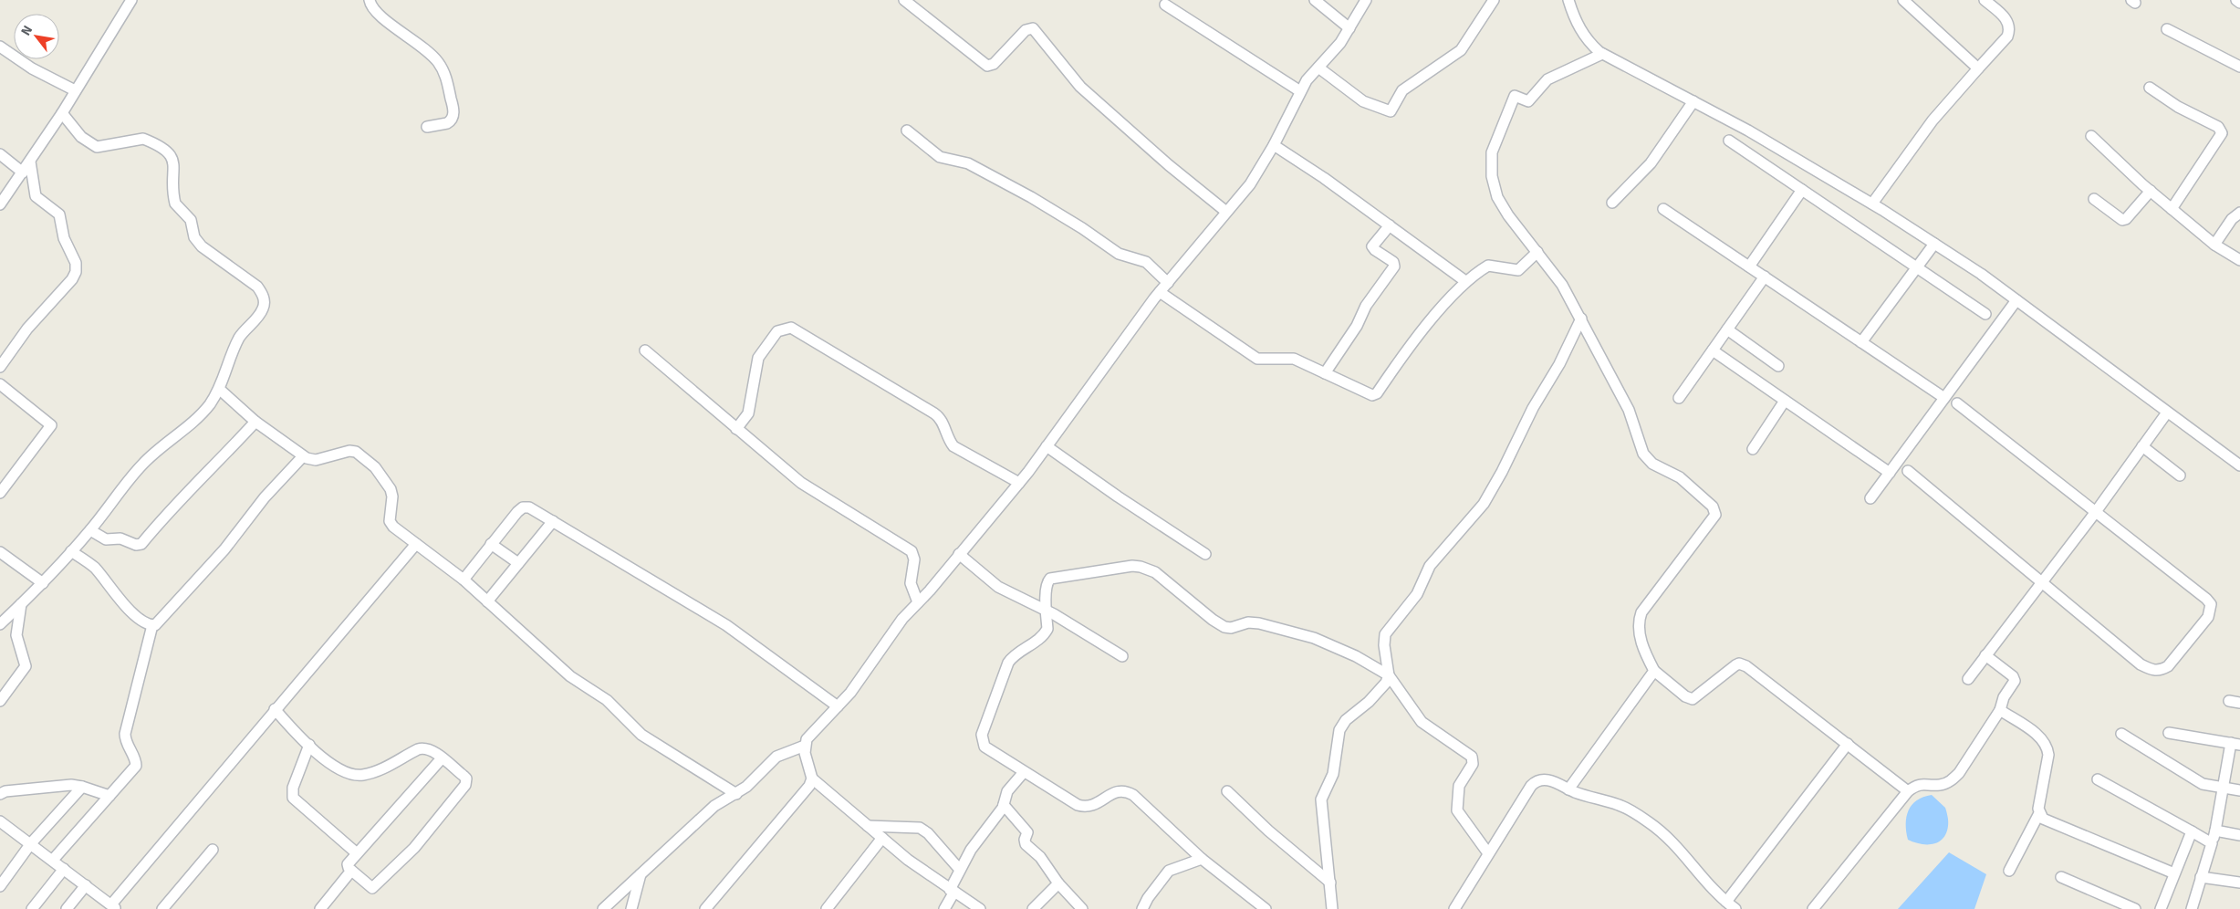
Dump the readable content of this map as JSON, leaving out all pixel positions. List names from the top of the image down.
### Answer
{
  "north": "top left"
}
